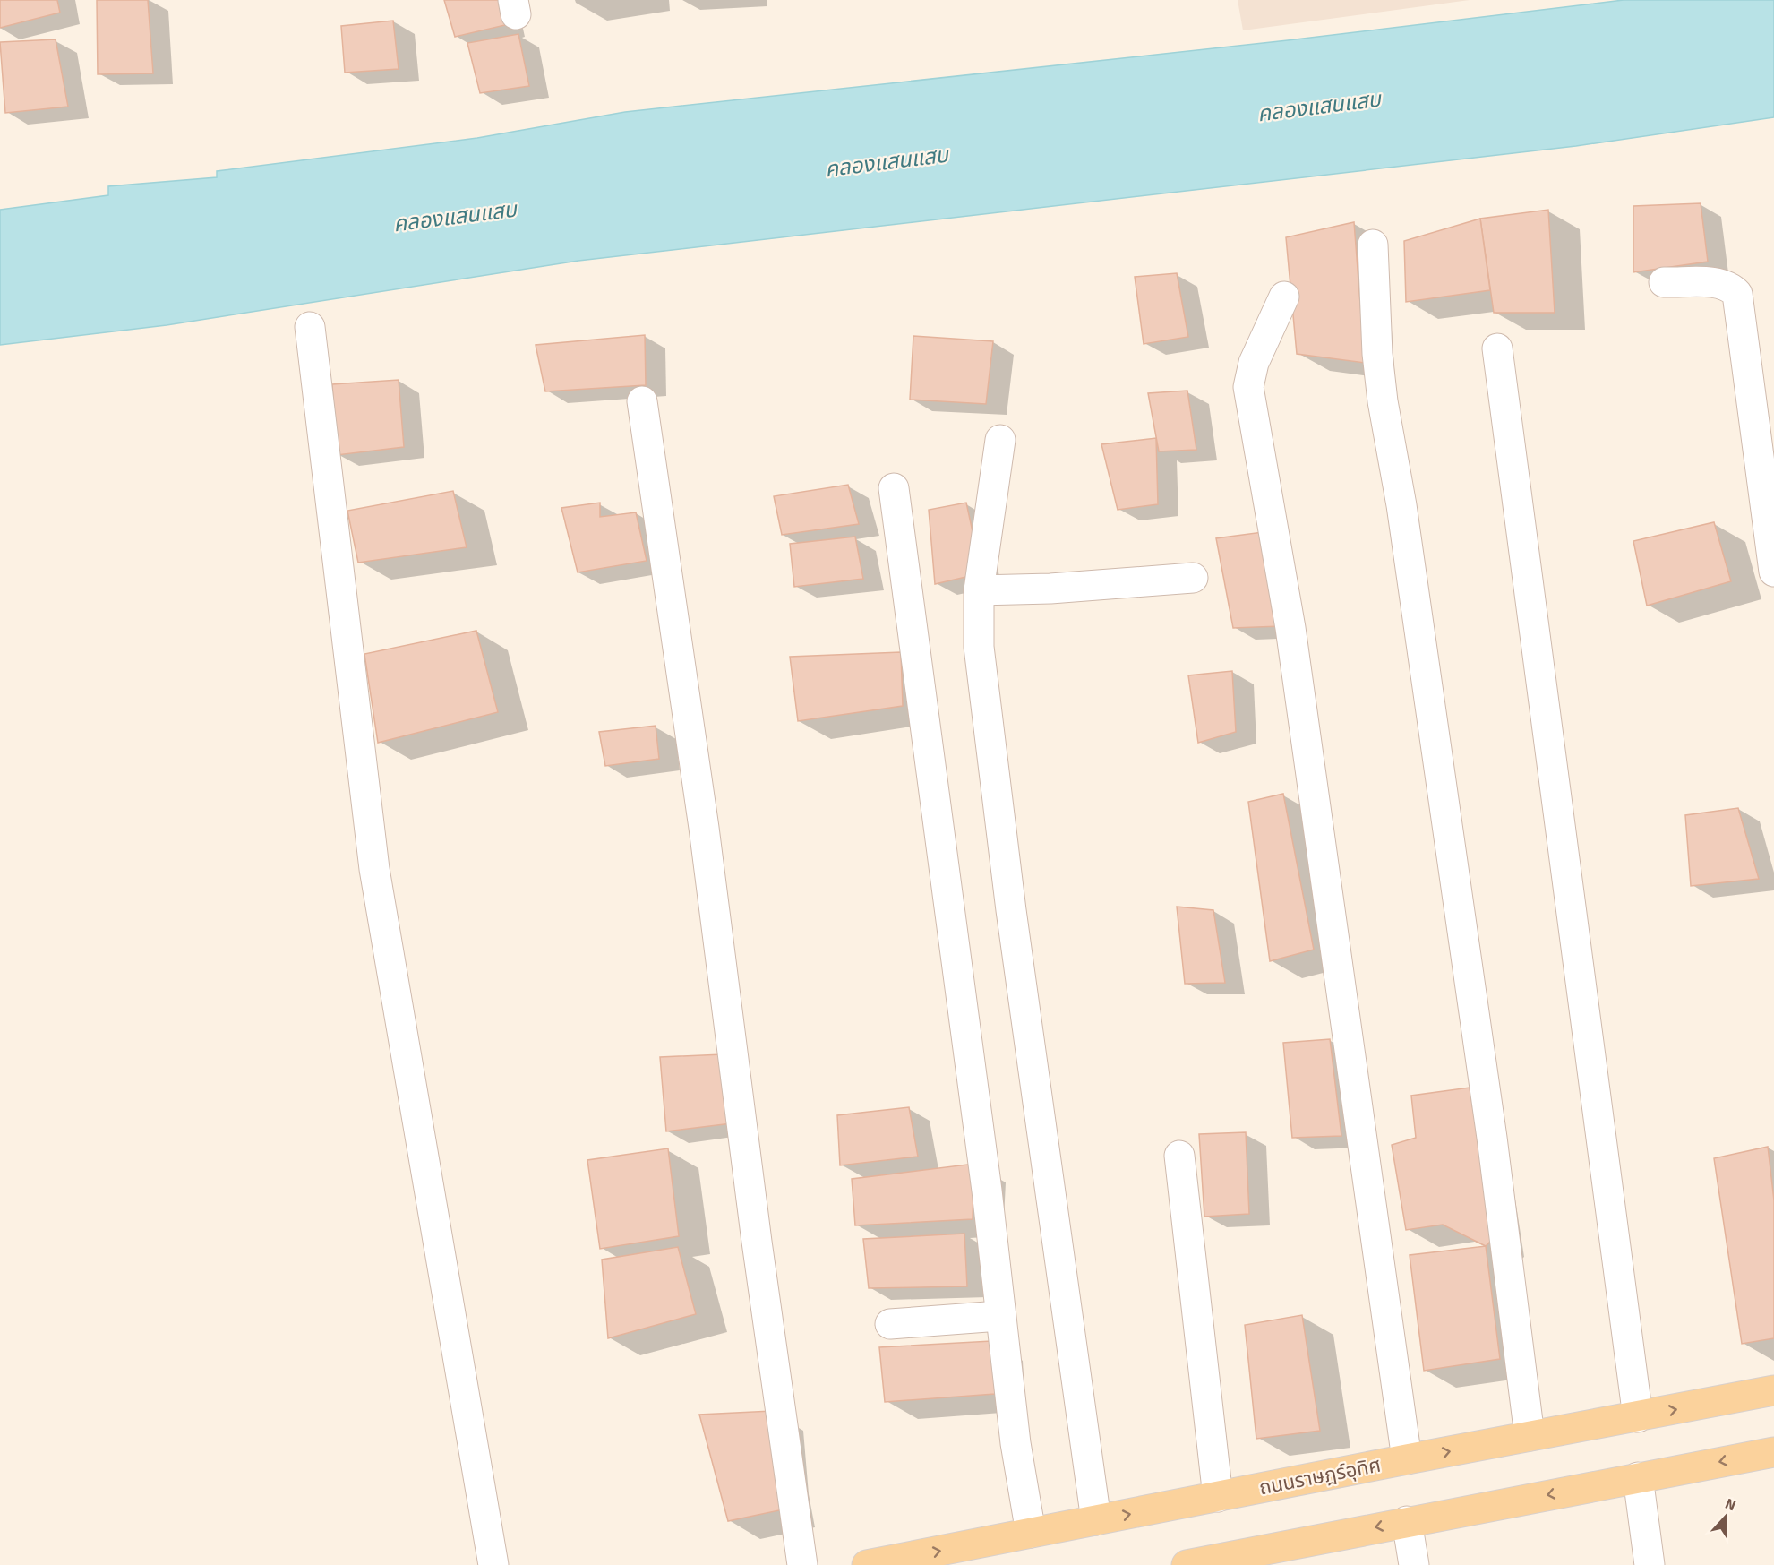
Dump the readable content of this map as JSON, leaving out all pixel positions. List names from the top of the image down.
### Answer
{
  "streets": {
    "main road": ["ถนนราษฎร์อุทิศ"]
  },
  "water": ["คลองแสนแสบ"],
  "north": "top"
}
